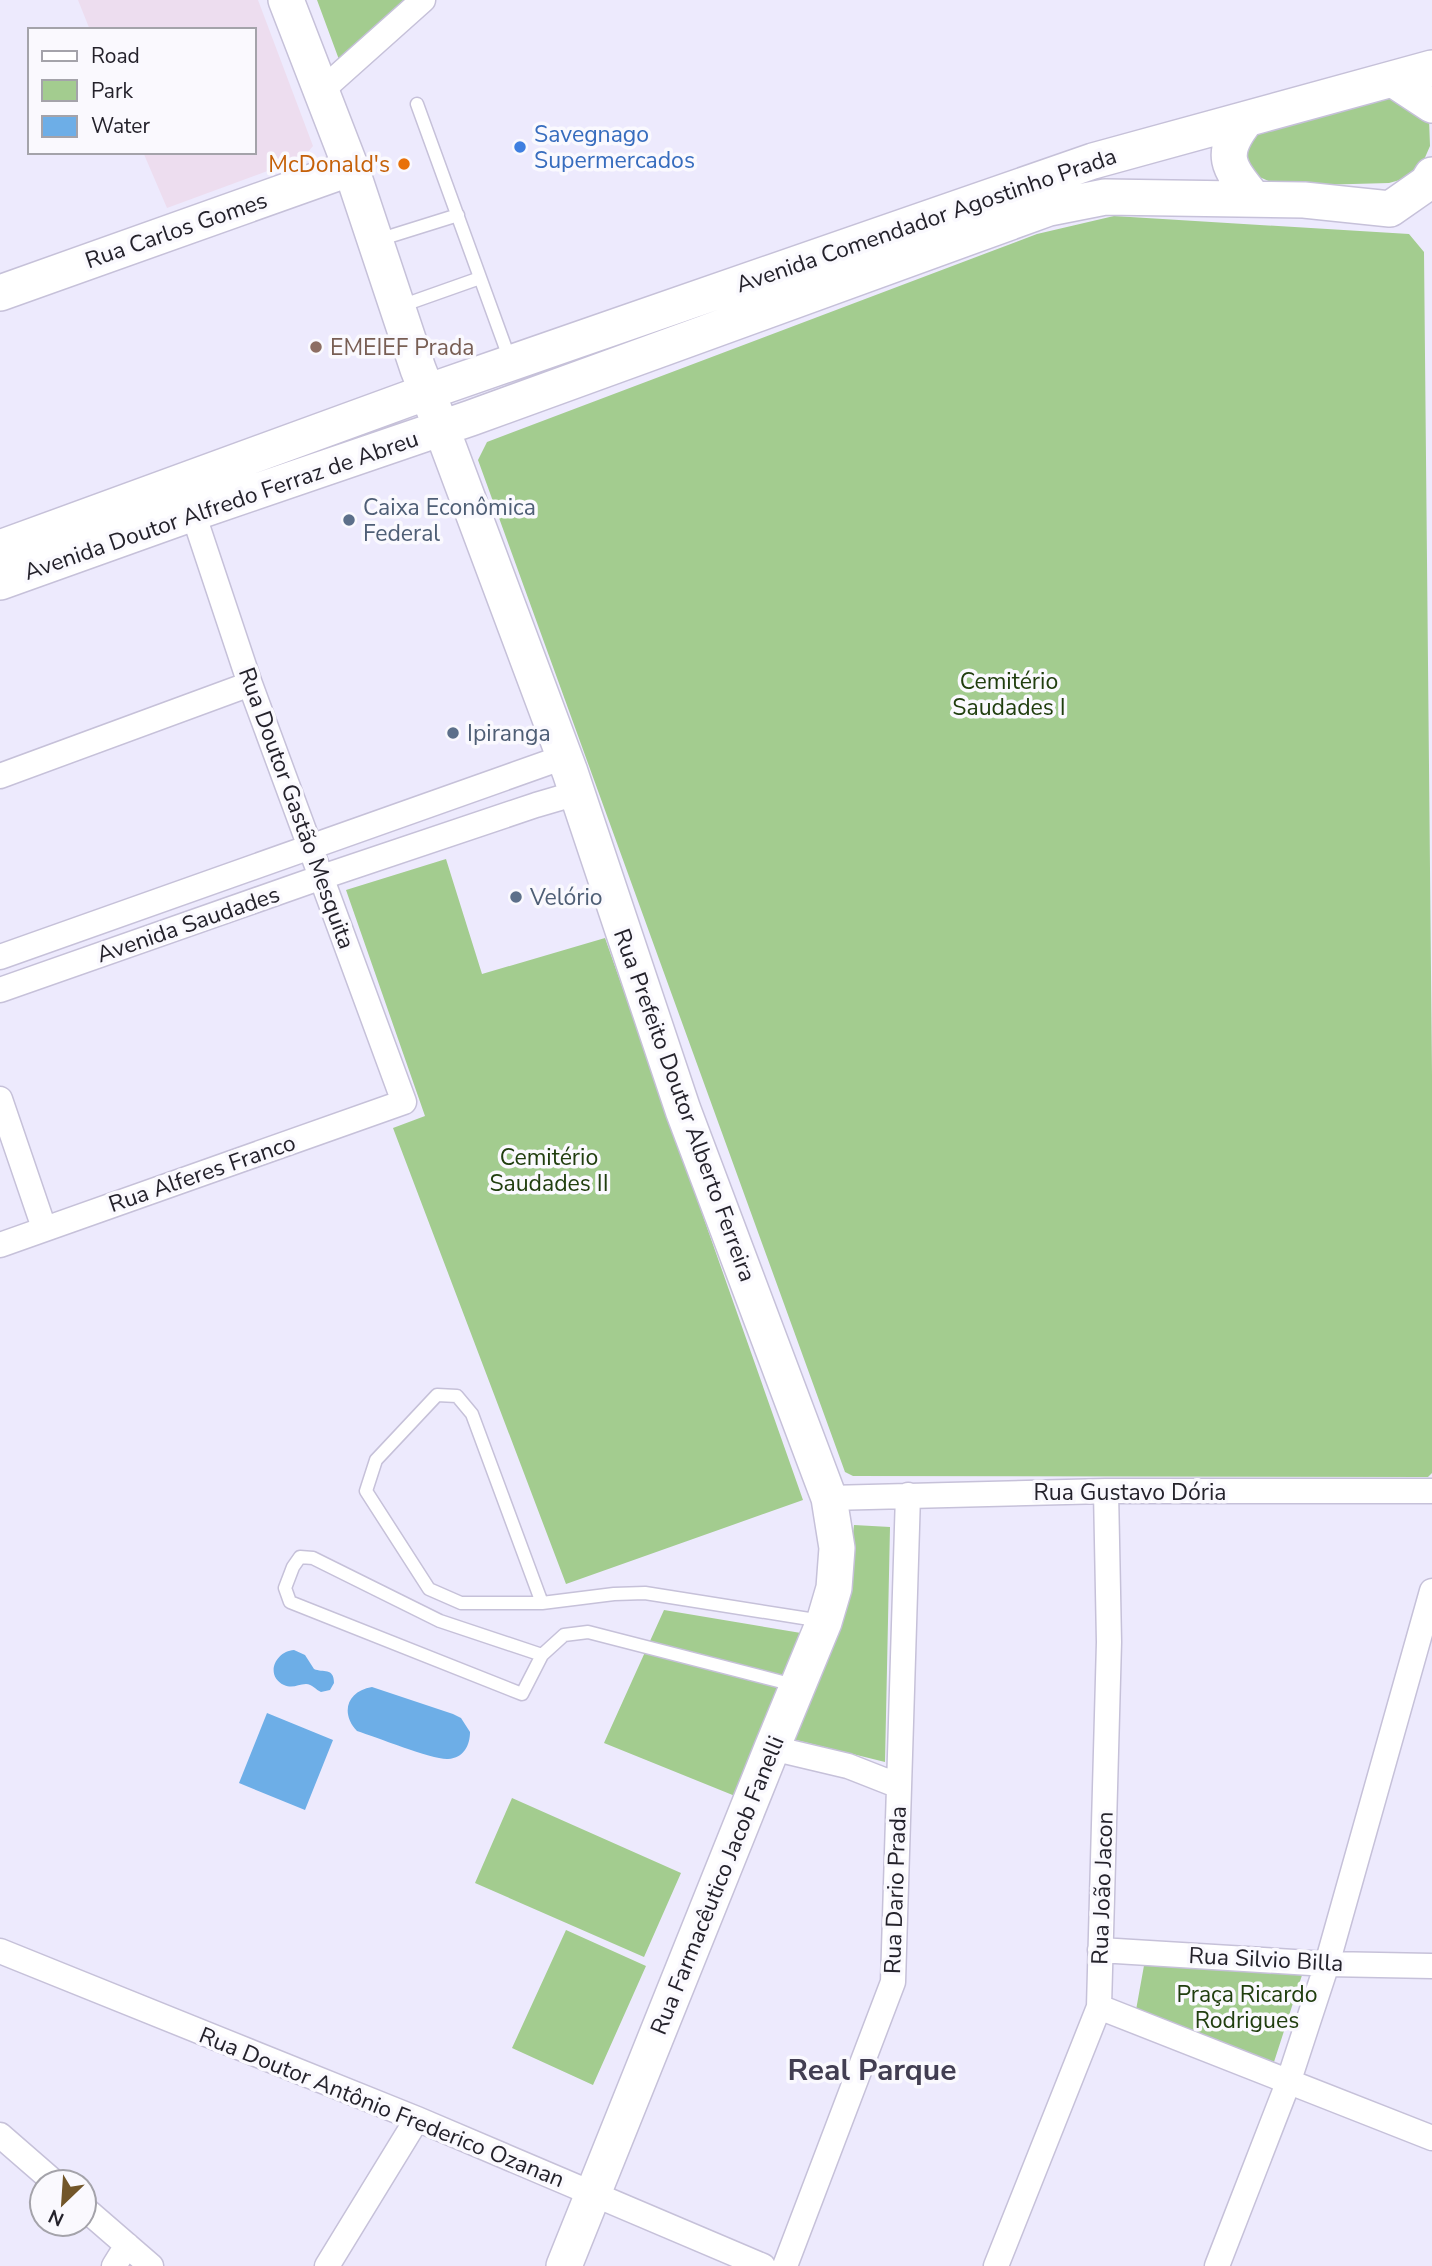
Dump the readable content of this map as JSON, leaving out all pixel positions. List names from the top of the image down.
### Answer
{
  "streets": {
    "main road": [
      "Avenida Comendador Agostinho Prada",
      "Rua Carlos Gomes",
      "Avenida Doutor Alfredo Ferraz de Abreu",
      "Rua Prefeito Doutor Alberto Ferreira",
      "Rua Farmacêutico Jacob Fanelli"
    ],
    "street": [
      "Rua Doutor Gastão Mesquita",
      "Avenida Saudades",
      "Rua Alferes Franco",
      "Rua Gustavo Dória",
      "Rua João Jacon",
      "Rua Dario Prada",
      "Rua Silvio Billa",
      "Rua Doutor Antônio Frederico Ozanan"
    ]
  },
  "crossings": [
    ["Avenida Comendador Agostinho Prada", "Avenida Doutor Alfredo Ferraz de Abreu"],
    ["Avenida Comendador Agostinho Prada", "Rua Prefeito Doutor Alberto Ferreira"],
    ["Rua Carlos Gomes", "Rua Prefeito Doutor Alberto Ferreira"],
    ["Avenida Doutor Alfredo Ferraz de Abreu", "Rua Doutor Gastão Mesquita"],
    ["Avenida Doutor Alfredo Ferraz de Abreu", "Rua Prefeito Doutor Alberto Ferreira"],
    ["Rua Doutor Gastão Mesquita", "Avenida Saudades"],
    ["Rua Doutor Gastão Mesquita", "Rua Alferes Franco"],
    ["Avenida Saudades", "Rua Prefeito Doutor Alberto Ferreira"],
    ["Rua Prefeito Doutor Alberto Ferreira", "Rua Gustavo Dória"],
    ["Rua Prefeito Doutor Alberto Ferreira", "Rua Farmacêutico Jacob Fanelli"],
    ["Rua Gustavo Dória", "Rua Farmacêutico Jacob Fanelli"],
    ["Rua Gustavo Dória", "Rua João Jacon"],
    ["Rua Gustavo Dória", "Rua Dario Prada"],
    ["Rua Farmacêutico Jacob Fanelli", "Rua Doutor Antônio Frederico Ozanan"],
    ["Rua João Jacon", "Rua Silvio Billa"]
  ],
  "districts": ["Real Parque"],
  "parks": ["Cemitério Saudades I", "Cemitério Saudades II", "Praça Ricardo Rodrigues"],
  "places": [
    "Savegnago Supermercados",
    "McDonald's",
    "EMEIEF Prada",
    "Caixa Econômica Federal",
    "Ipiranga",
    "Velório"
  ],
  "legend": ["Road", "Park", "Water"],
  "north": "bottom left"
}
